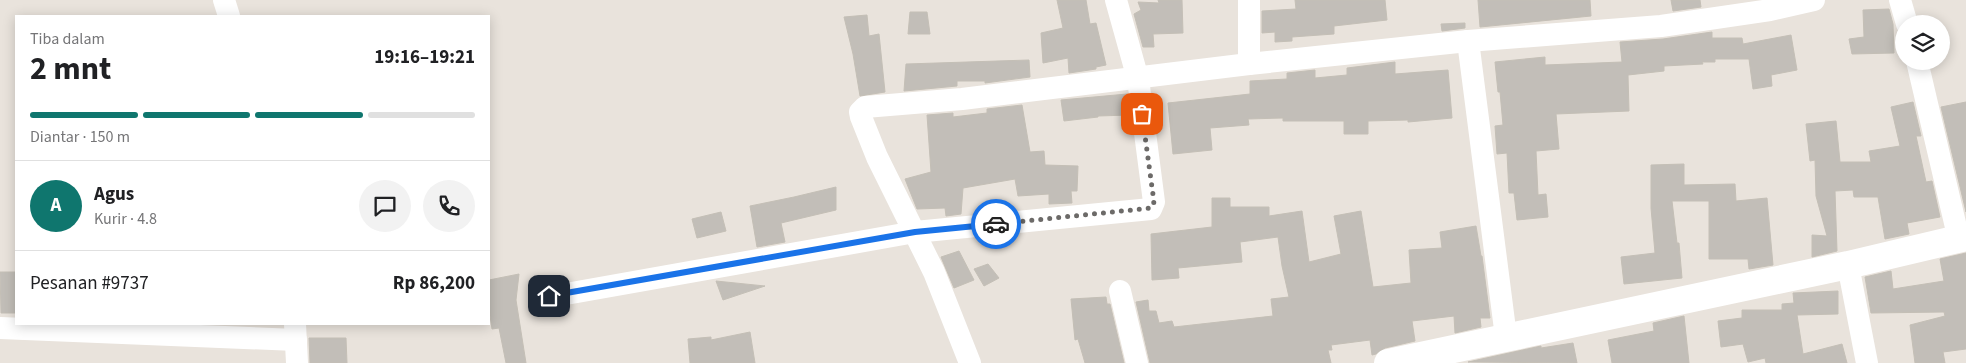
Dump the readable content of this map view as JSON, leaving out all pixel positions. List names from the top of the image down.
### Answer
{
  "page": {
    "heading": ["2 mnt", "Tiba dalam", "19:16–19:21"],
    "panel": [
      "Agus",
      "Kurir · 4.8",
      "Pesanan #9737",
      "Rp 86,200"
    ],
    "bar": "Diantar · 150 m",
    "round": "A"
  }
}
